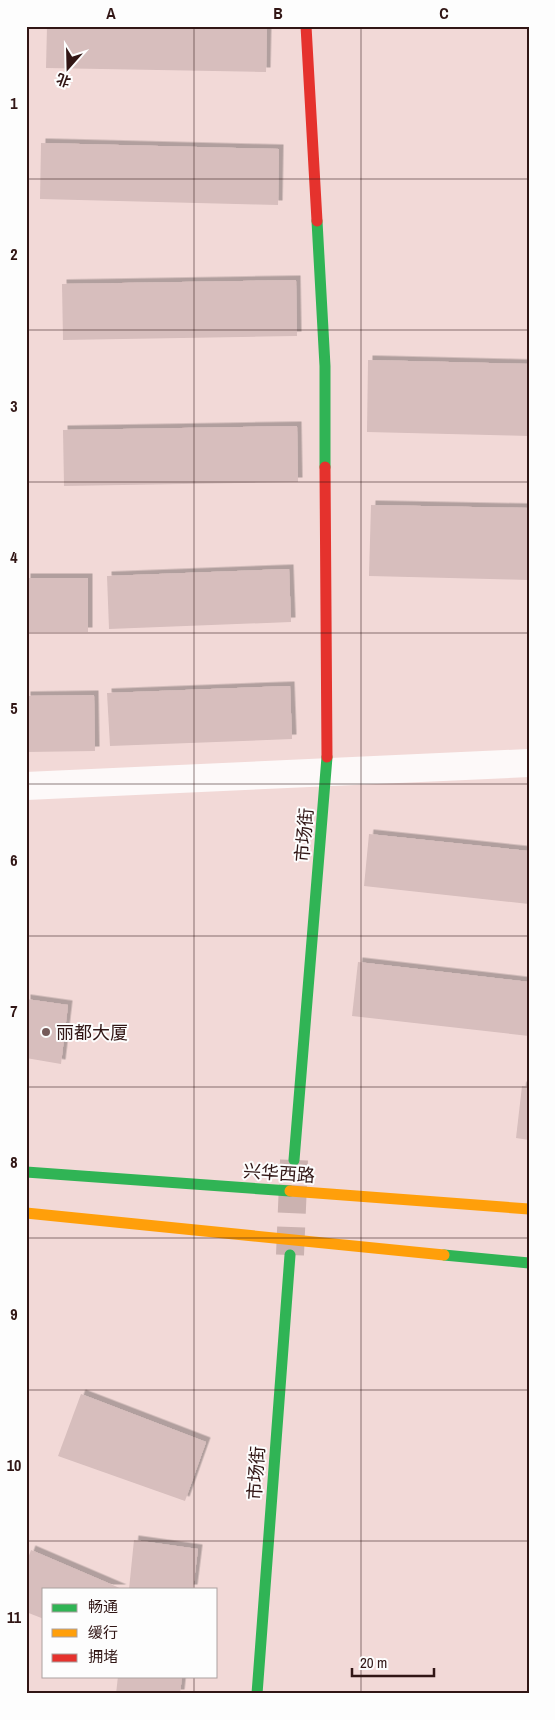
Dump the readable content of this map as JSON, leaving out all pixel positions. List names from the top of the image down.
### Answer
{
  "streets": {
    "street": ["市场街", "兴华西路"]
  },
  "places": ["丽都大厦"],
  "legend": ["畅通", "缓行", "拥堵"],
  "scale_bar": "20 m",
  "north": "bottom",
  "grid": {
    "columns": ["A", "B", "C"],
    "rows": [
      "1",
      "2",
      "3",
      "4",
      "5",
      "6",
      "7",
      "8",
      "9",
      "10",
      "11"
    ]
  }
}
